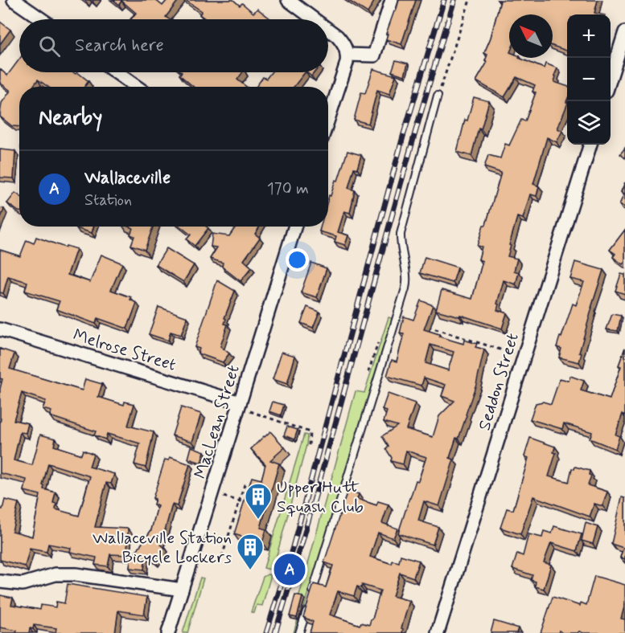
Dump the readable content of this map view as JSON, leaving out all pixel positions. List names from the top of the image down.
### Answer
{
  "streets": {
    "street": ["Melrose Street", "Seddon Street", "MacLean Street"]
  },
  "crossings": [
    ["Melrose Street", "MacLean Street"]
  ],
  "places": {
    "building": ["Upper Hutt Squash Club", "Wallaceville Station Bicycle Lockers"]
  },
  "north": "top left",
  "page": {
    "map_buttons": ["+", "−"],
    "search": "Search here",
    "heading": "Nearby",
    "list": [
      {
        "mark": "A",
        "name": "Wallaceville",
        "note": "Station",
        "value": "170 m"
      }
    ],
    "pins": "A"
  }
}
